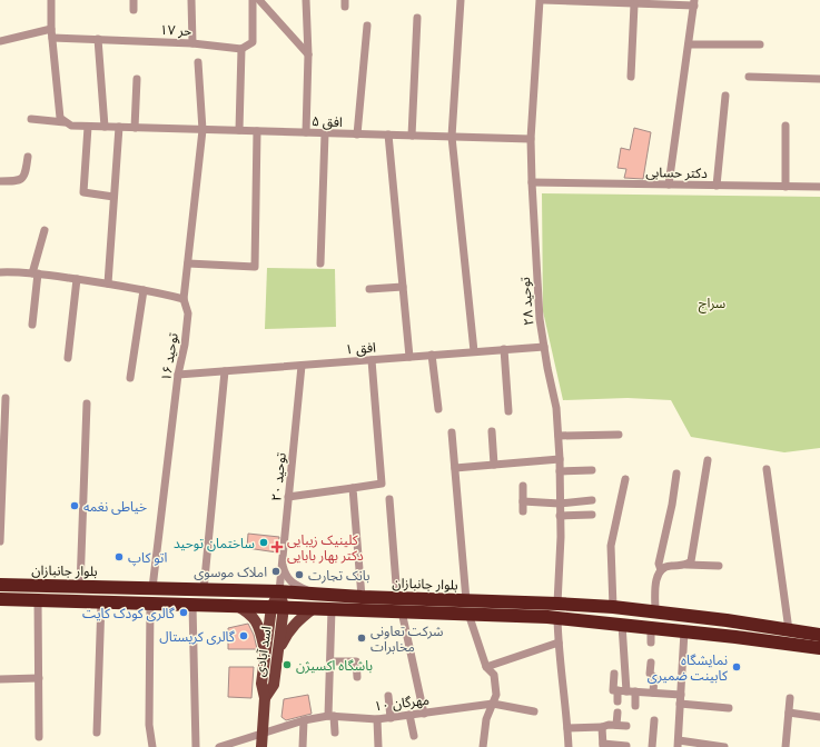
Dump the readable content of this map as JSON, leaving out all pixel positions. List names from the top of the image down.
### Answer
{
  "streets": {
    "highway": ["بلوار جانبازان"],
    "main road": ["اسد آبادی"],
    "street": [
      "حر ۱۷",
      "افق ۵",
      "دکتر حسابی",
      "توحید ۲۸",
      "افق ۱",
      "توحید ۱۶",
      "توحید ۲۰",
      "مهرگان ۱۰"
    ]
  },
  "crossings": [
    ["افق ۵", "توحید ۱۶"],
    ["دکتر حسابی", "توحید ۲۸"],
    ["توحید ۲۸", "افق ۱"],
    ["توحید ۲۸", "بلوار جانبازان"],
    ["افق ۱", "توحید ۱۶"],
    ["افق ۱", "توحید ۲۰"],
    ["توحید ۱۶", "بلوار جانبازان"],
    ["توحید ۲۰", "بلوار جانبازان"],
    ["اسد آبادی", "مهرگان ۱۰"]
  ],
  "parks": ["سراج"],
  "places": {
    "other": [
      "خیاطی نغمه",
      "ساختمان توحید",
      "اتو کاپ",
      "املاک موسوی",
      "بانک تجارت",
      "گالری کودک کایت",
      "گالری کریستال",
      "شرکت تعاونی مخابرات",
      "باشگاه اکسیژن",
      "نمایشگاه کابینت ضمیری"
    ],
    "health": ["کلینیک زیبایی دکتر بهار بابایی"]
  }
}
